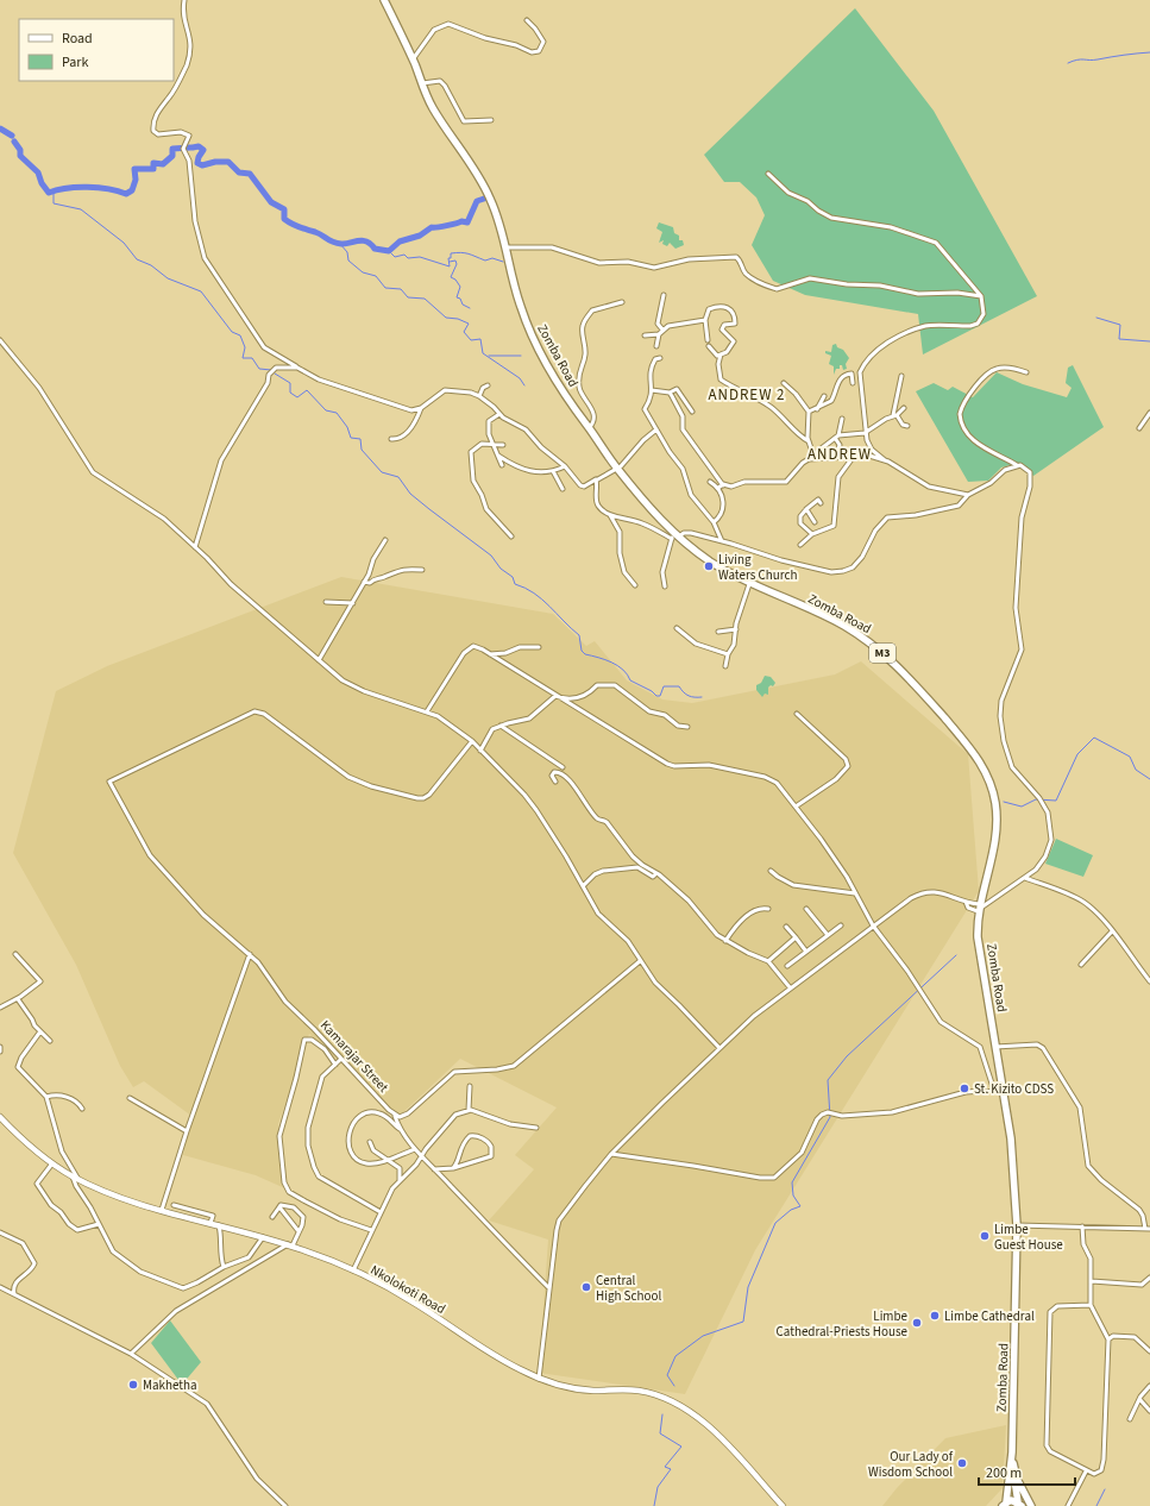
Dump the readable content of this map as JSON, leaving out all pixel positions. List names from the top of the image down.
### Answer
{
  "streets": {
    "highway": ["Zomba Road", "M3"],
    "main road": ["Nkolokoti Road"],
    "street": ["Kamarajar Street"]
  },
  "crossings": [
    ["Zomba Road", "M3"]
  ],
  "districts": ["ANDREW 2", "ANDREW"],
  "places": [
    "Living Waters Church",
    "St. Kizito CDSS",
    "Limbe Guest House",
    "Central High School",
    "Limbe Cathedral",
    "Limbe Cathedral-Priests House",
    "Makhetha",
    "Our Lady of Wisdom School"
  ],
  "legend": ["Road", "Park"],
  "scale_bar": "200 m"
}
